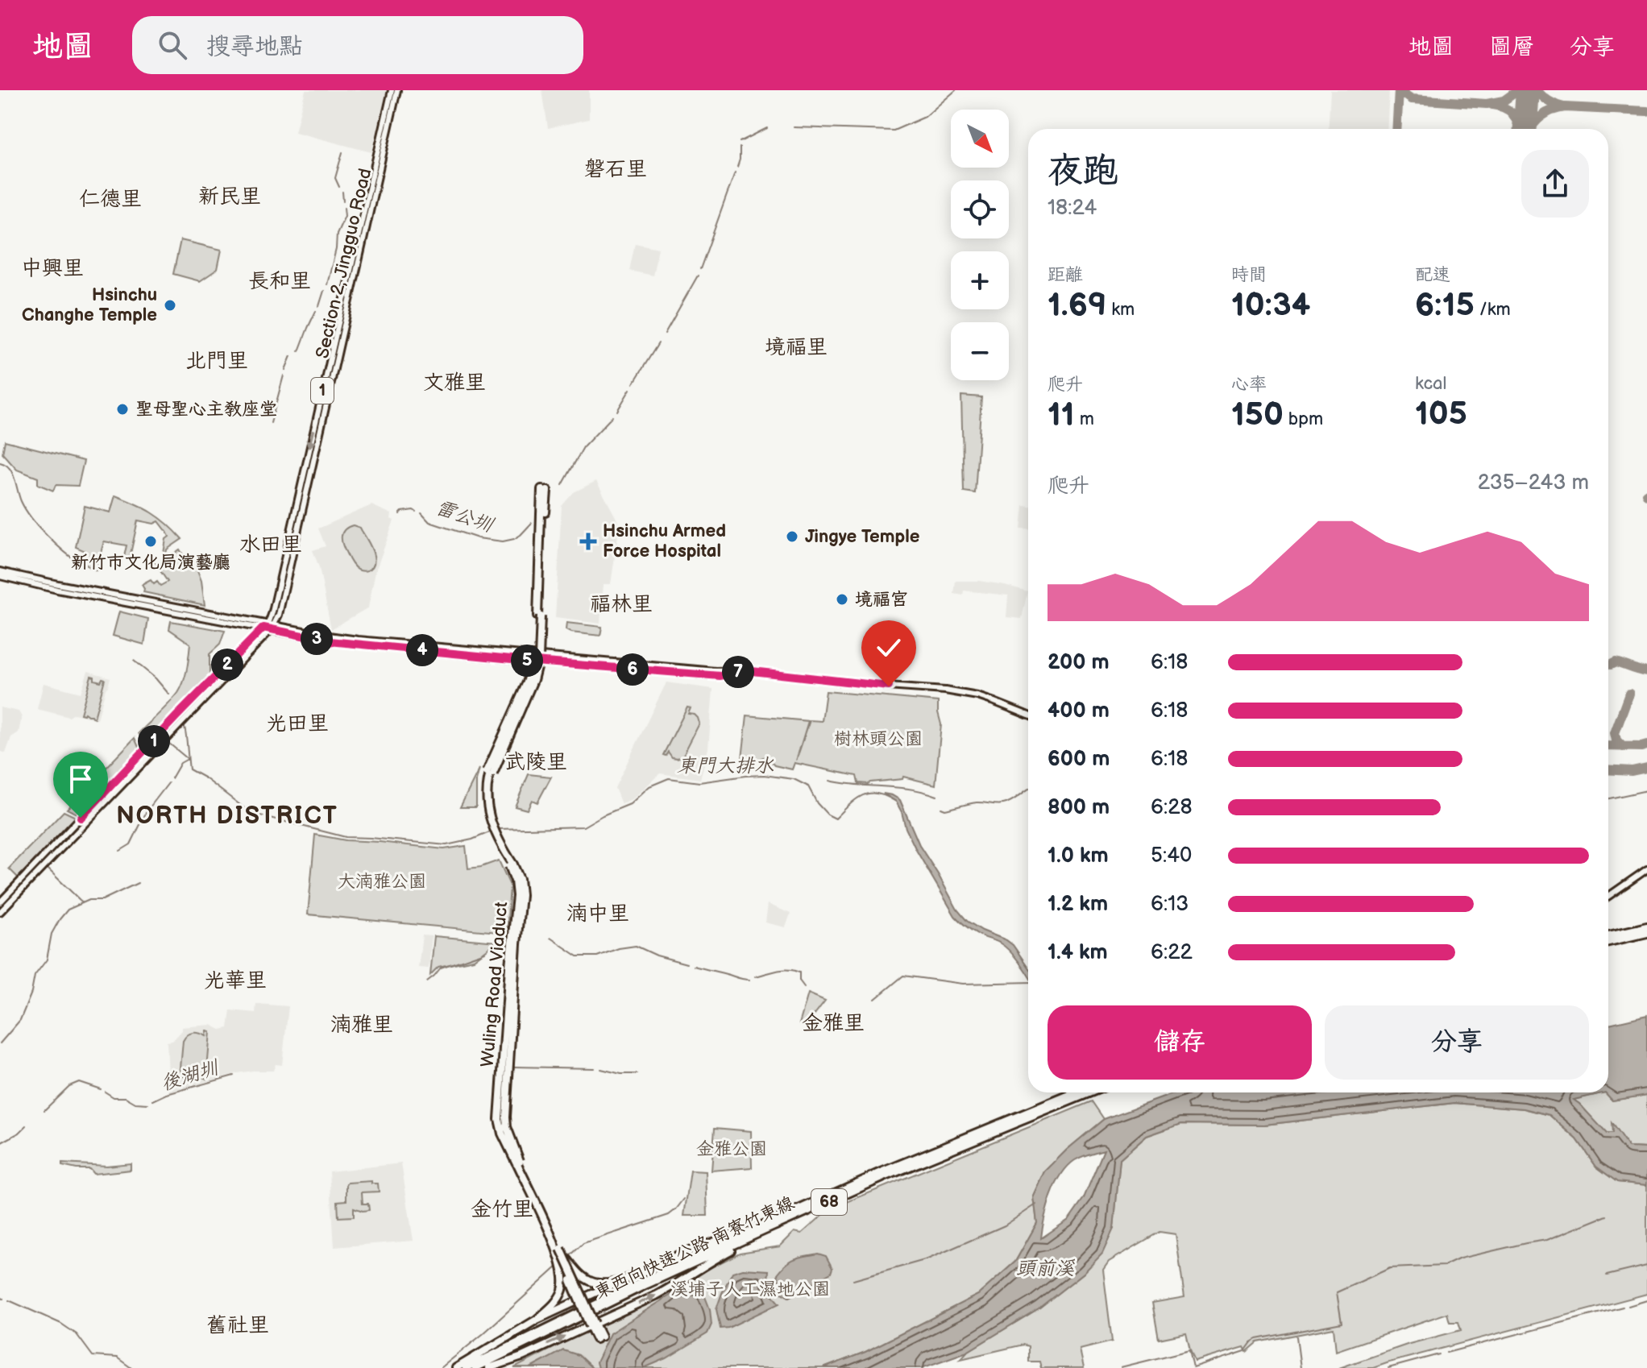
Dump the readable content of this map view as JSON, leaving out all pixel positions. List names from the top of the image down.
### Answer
{
  "streets": {
    "highway": ["Wuling Road Viaduct", "68", "東西向快速公路 南寮竹東線"],
    "main road": ["Section 2, Jingguo Road", "1"]
  },
  "crossings": [
    ["Section 2, Jingguo Road", "1"]
  ],
  "districts": [
    "磐石里",
    "新民里",
    "仁德里",
    "中興里",
    "長和里",
    "境福里",
    "北門里",
    "文雅里",
    "水田里",
    "福林里",
    "光田里",
    "武陵里",
    "NORTH DISTRICT",
    "湳中里",
    "光華里",
    "金雅里",
    "湳雅里",
    "金竹里",
    "舊社里"
  ],
  "water": [
    "雷公圳",
    "東門大排水",
    "後湖圳",
    "頭前溪"
  ],
  "parks": [
    "樹林頭公園",
    "大湳雅公園",
    "金雅公園",
    "溪埔子人工濕地公園"
  ],
  "places": {
    "other": [
      "Hsinchu Changhe Temple",
      "聖母聖心主教座堂",
      "Jingye Temple",
      "新竹市文化局演藝廳",
      "境福宮"
    ],
    "health": ["Hsinchu Armed Force Hospital"]
  },
  "north": "bottom right",
  "page": {
    "header": "地圖",
    "search": "搜尋地點",
    "nav": ["地圖", "圖層", "分享"],
    "map_buttons": ["+", "−"],
    "heading": ["夜跑", "18:24"],
    "stats": [
      ["距離", "1.69 km"],
      ["時間", "10:34"],
      ["配速", "6:15 /km"],
      ["爬升", "11 m"],
      ["心率", "150 bpm"],
      ["kcal", "105"]
    ],
    "chart": ["爬升", "235–243 m"],
    "pins": [
      "3",
      "4",
      "5",
      "2",
      "6",
      "7",
      "1"
    ],
    "list": [
      {
        "name": "200 m",
        "note": "6:18"
      },
      {
        "name": "400 m",
        "note": "6:18"
      },
      {
        "name": "600 m",
        "note": "6:18"
      },
      {
        "name": "800 m",
        "note": "6:28"
      },
      {
        "name": "1.0 km",
        "note": "5:40"
      },
      {
        "name": "1.2 km",
        "note": "6:13"
      },
      {
        "name": "1.4 km",
        "note": "6:22"
      }
    ],
    "buttons": ["儲存", "分享"]
  }
}
